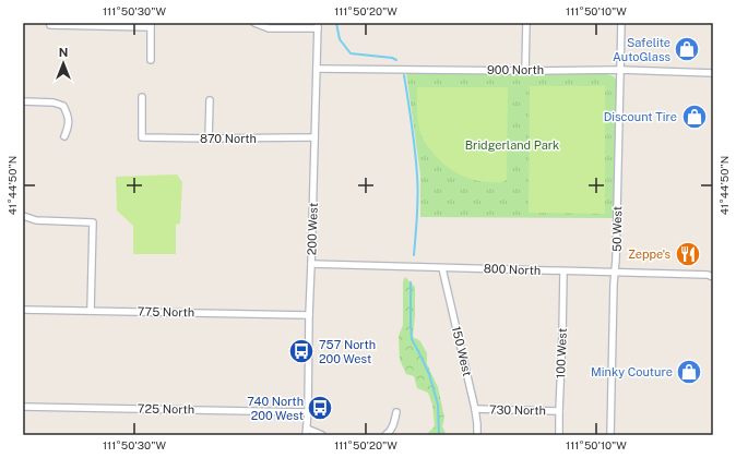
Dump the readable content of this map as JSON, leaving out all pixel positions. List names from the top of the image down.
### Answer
{
  "streets": {
    "street": [
      "900 North",
      "870 North",
      "200 West",
      "50 West",
      "800 North",
      "775 North",
      "150 West",
      "100 West",
      "725 North",
      "730 North"
    ]
  },
  "crossings": [
    ["900 North", "200 West"],
    ["900 North", "50 West"],
    ["870 North", "200 West"],
    ["200 West", "800 North"],
    ["200 West", "775 North"],
    ["200 West", "725 North"],
    ["50 West", "800 North"],
    ["800 North", "150 West"],
    ["800 North", "100 West"],
    ["150 West", "730 North"],
    ["100 West", "730 North"]
  ],
  "parks": ["Bridgerland Park"],
  "places": {
    "shop": ["Safelite AutoGlass", "Discount Tire", "Minky Couture"],
    "restaurant": ["Zeppe's"],
    "bus stop": ["757 North 200 West", "740 North 200 West"]
  },
  "north": "top",
  "coordinates": [
    "111°50'30\"W",
    "111°50'20\"W",
    "111°50'10\"W",
    "41°44'50\"N"
  ]
}
